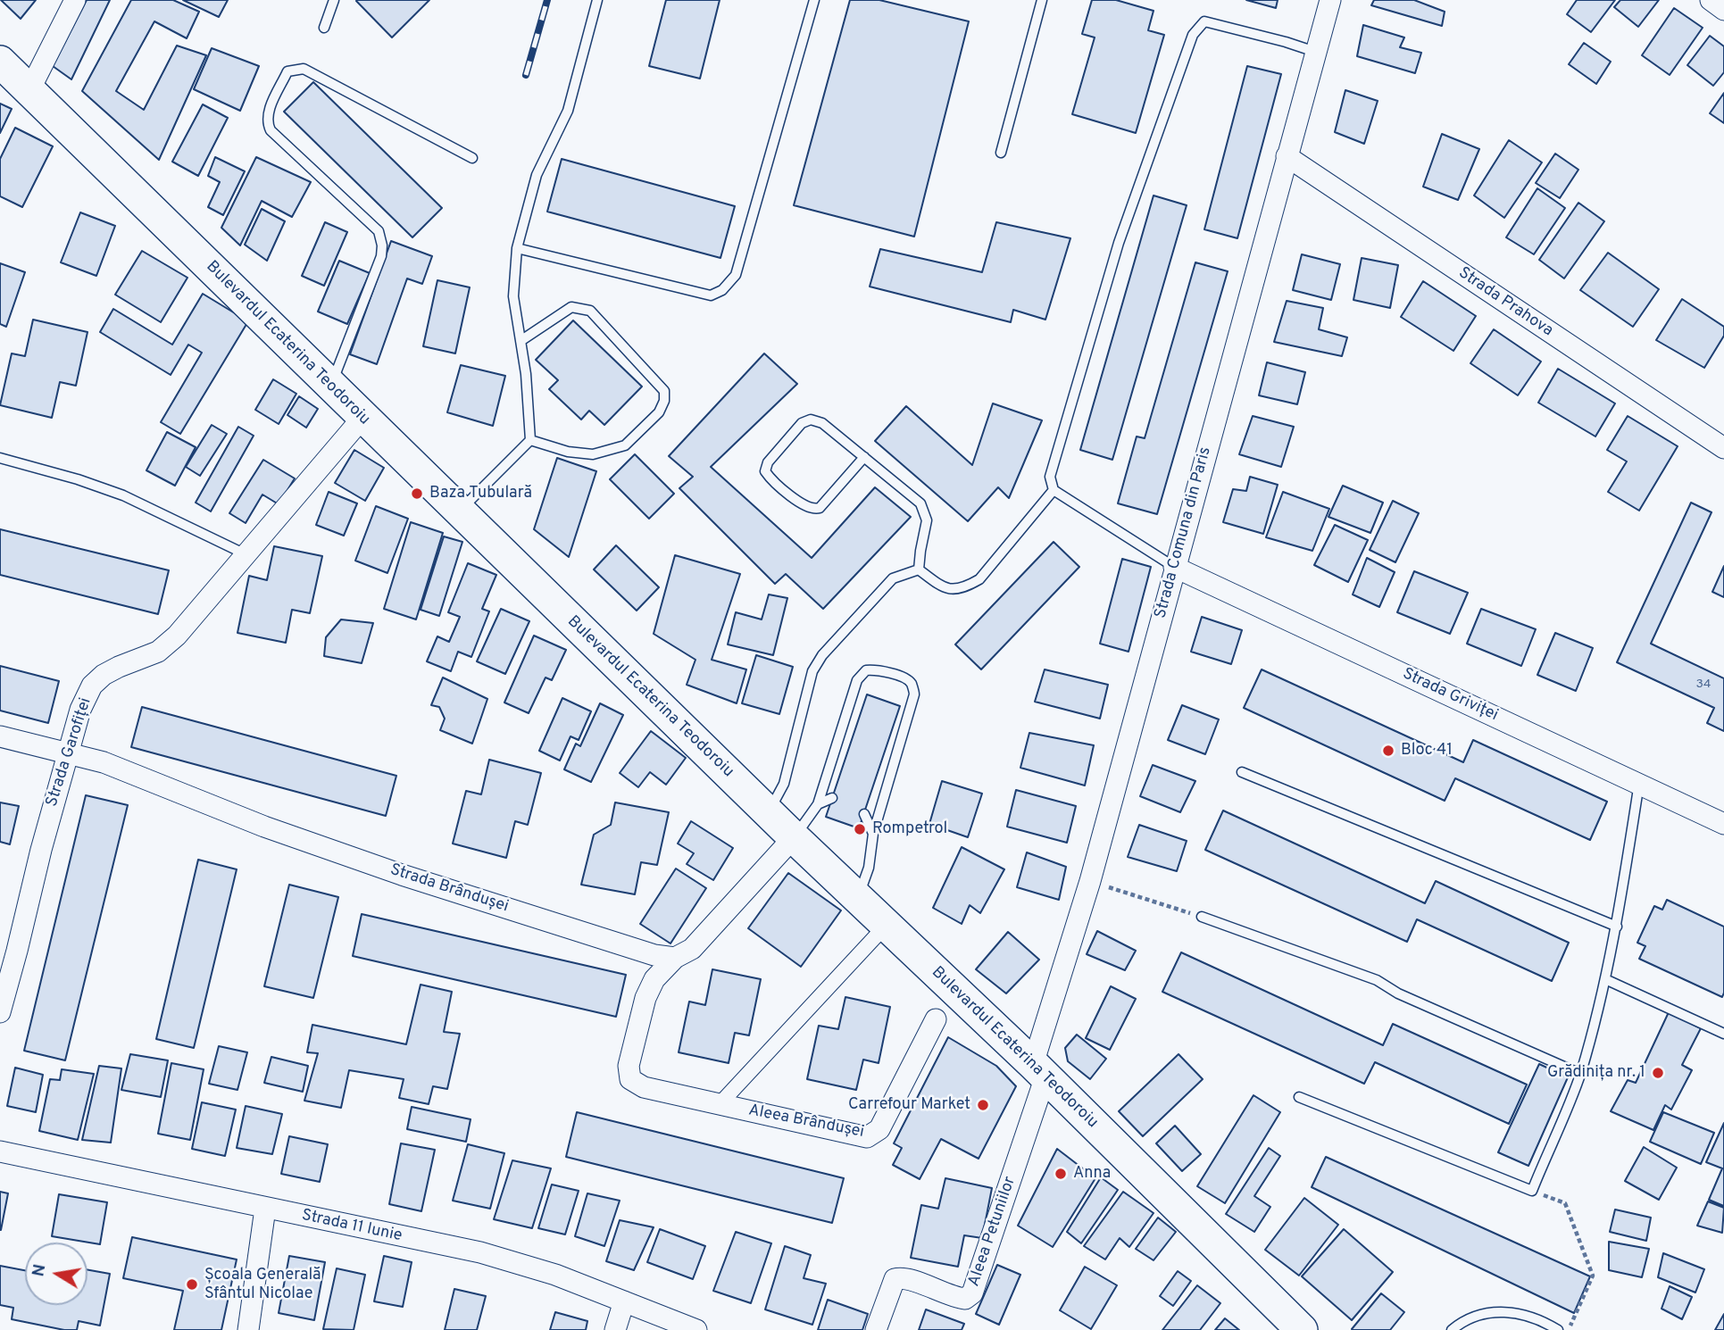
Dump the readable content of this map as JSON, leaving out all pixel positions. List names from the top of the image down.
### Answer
{
  "streets": {
    "main road": ["Bulevardul Ecaterina Teodoroiu"],
    "street": [
      "Strada Prahova",
      "Strada Comuna din Paris",
      "Strada Griviței",
      "Strada Garofiței",
      "Strada Brândușei",
      "Aleea Brândușei",
      "Strada 11 Iunie",
      "Aleea Petuniilor"
    ]
  },
  "crossings": [
    ["Strada Prahova", "Strada Comuna din Paris"],
    ["Bulevardul Ecaterina Teodoroiu", "Strada Comuna din Paris"],
    ["Bulevardul Ecaterina Teodoroiu", "Strada Garofiței"],
    ["Bulevardul Ecaterina Teodoroiu", "Aleea Brândușei"],
    ["Bulevardul Ecaterina Teodoroiu", "Aleea Petuniilor"],
    ["Strada Comuna din Paris", "Strada Griviței"],
    ["Strada Comuna din Paris", "Aleea Petuniilor"],
    ["Strada Garofiței", "Strada Brândușei"],
    ["Strada Brândușei", "Aleea Brândușei"]
  ],
  "places": [
    "Baza Tubulară",
    "Bloc 41",
    "Rompetrol",
    "Grădinița nr. 1",
    "Carrefour Market",
    "Anna",
    "Școala Generală Sfântul Nicolae"
  ],
  "house_numbers": ["34"],
  "north": "left"
}
